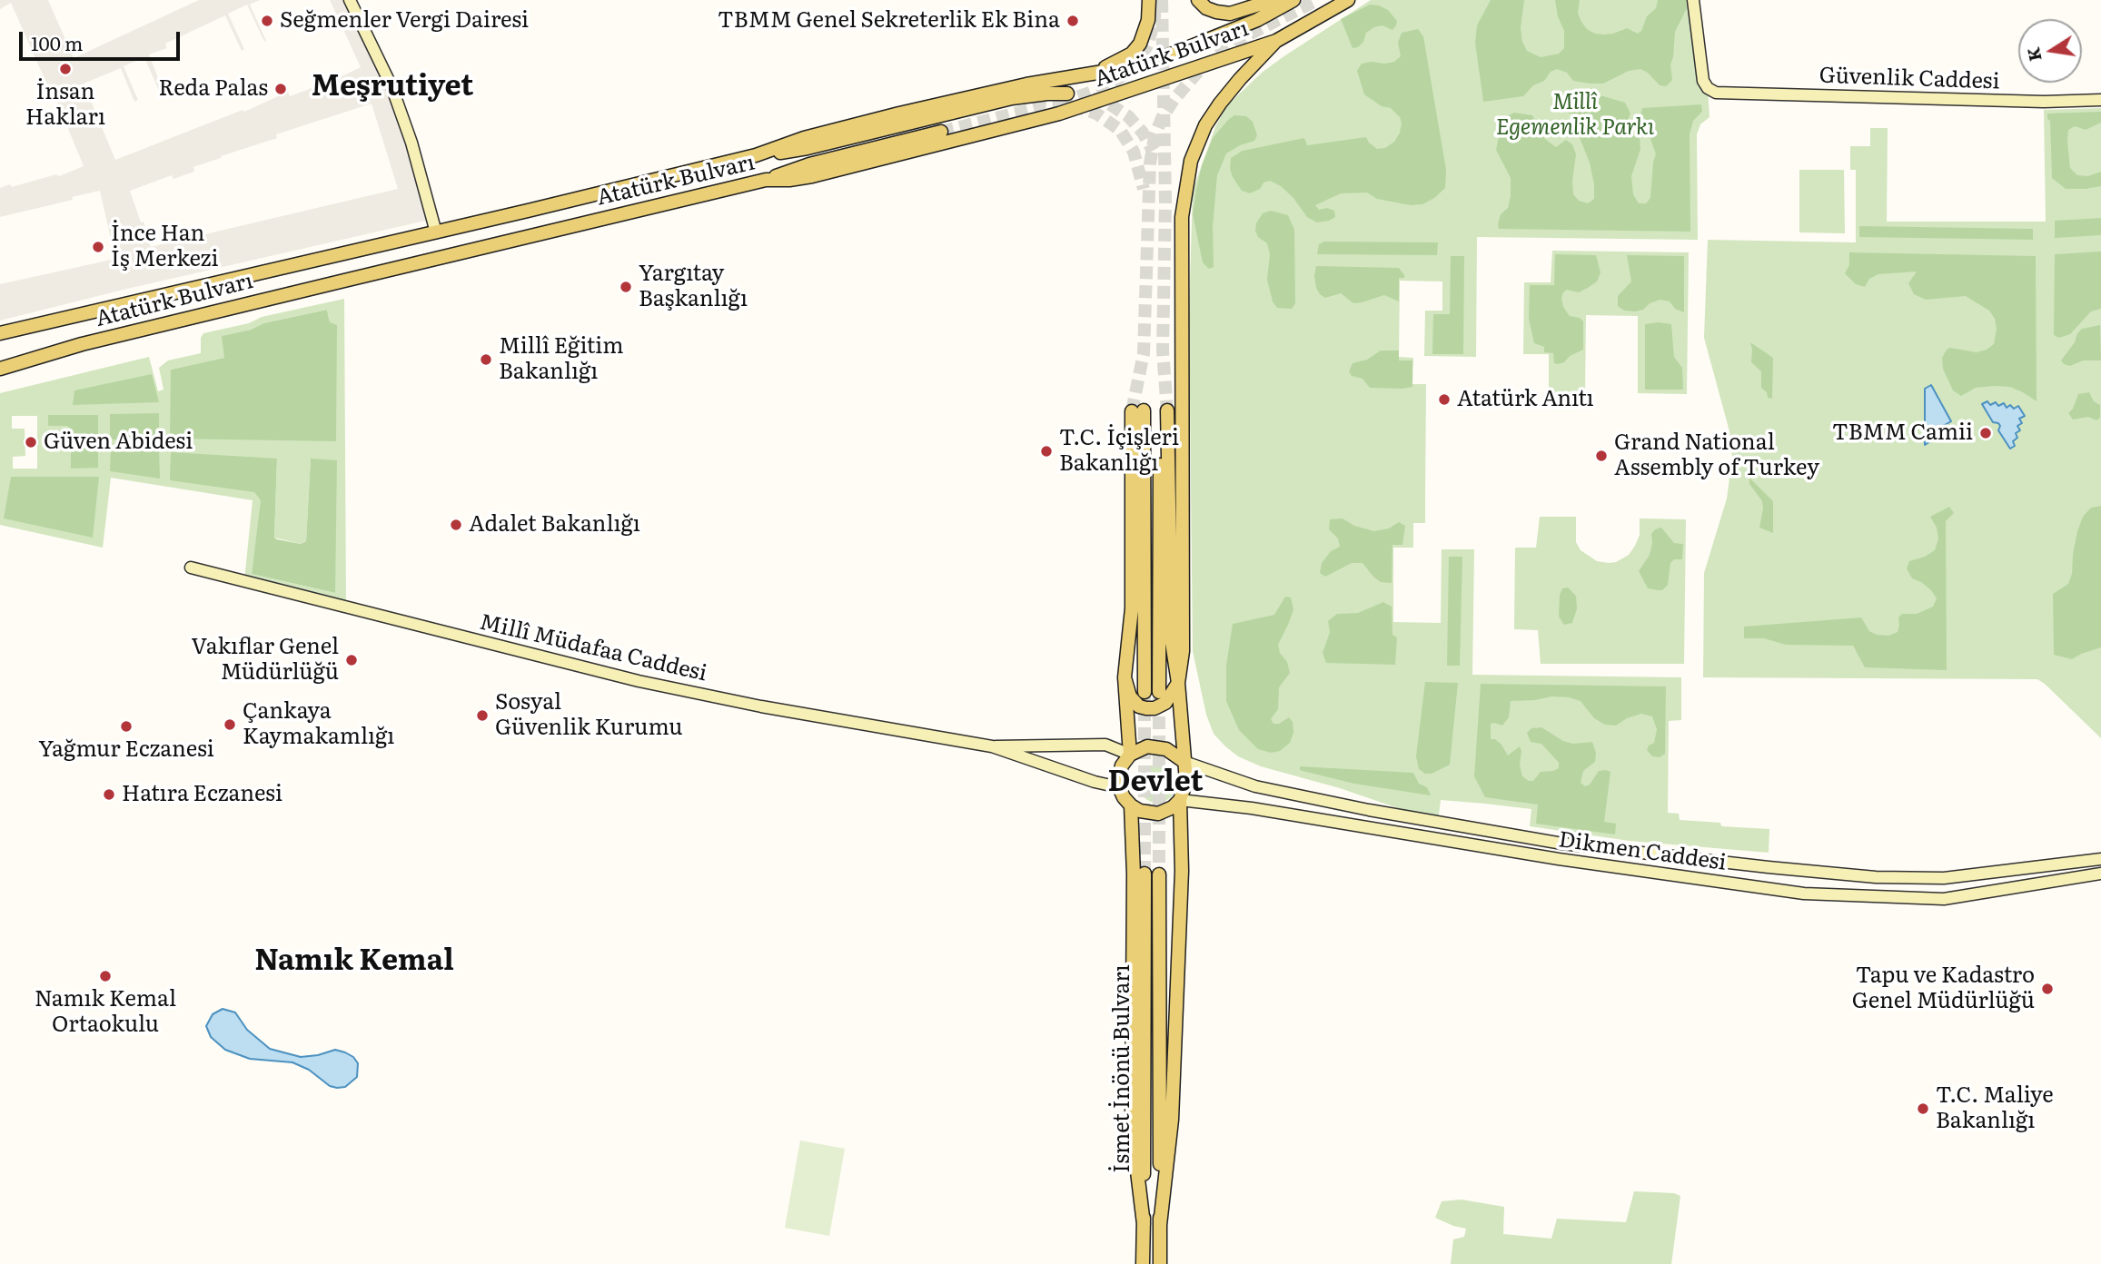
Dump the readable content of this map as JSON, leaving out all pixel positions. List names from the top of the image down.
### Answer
{
  "streets": {
    "main road": [
      "Atatürk Bulvarı",
      "Güvenlik Caddesi",
      "Millî Müdafaa Caddesi",
      "Dikmen Caddesi",
      "İsmet İnönü Bulvarı"
    ]
  },
  "crossings": [
    ["Millî Müdafaa Caddesi", "Dikmen Caddesi"]
  ],
  "districts": ["Meşrutiyet", "Devlet", "Namık Kemal"],
  "parks": ["Millî Egemenlik Parkı"],
  "places": [
    "Seğmenler Vergi Dairesi",
    "TBMM Genel Sekreterlik Ek Bina",
    "İnsan Hakları",
    "Reda Palas",
    "İnce Han İş Merkezi",
    "Yargıtay Başkanlığı",
    "Millî Eğitim Bakanlığı",
    "Atatürk Anıtı",
    "TBMM Camii",
    "Güven Abidesi",
    "T.C. İçişleri Bakanlığı",
    "Grand National Assembly of Turkey",
    "Adalet Bakanlığı",
    "Vakıflar Genel Müdürlüğü",
    "Sosyal Güvenlik Kurumu",
    "Çankaya Kaymakamlığı",
    "Yağmur Eczanesi",
    "Hatıra Eczanesi",
    "Namık Kemal Ortaokulu",
    "Tapu ve Kadastro Genel Müdürlüğü",
    "T.C. Maliye Bakanlığı"
  ],
  "scale_bar": "100 m",
  "north": "left"
}
